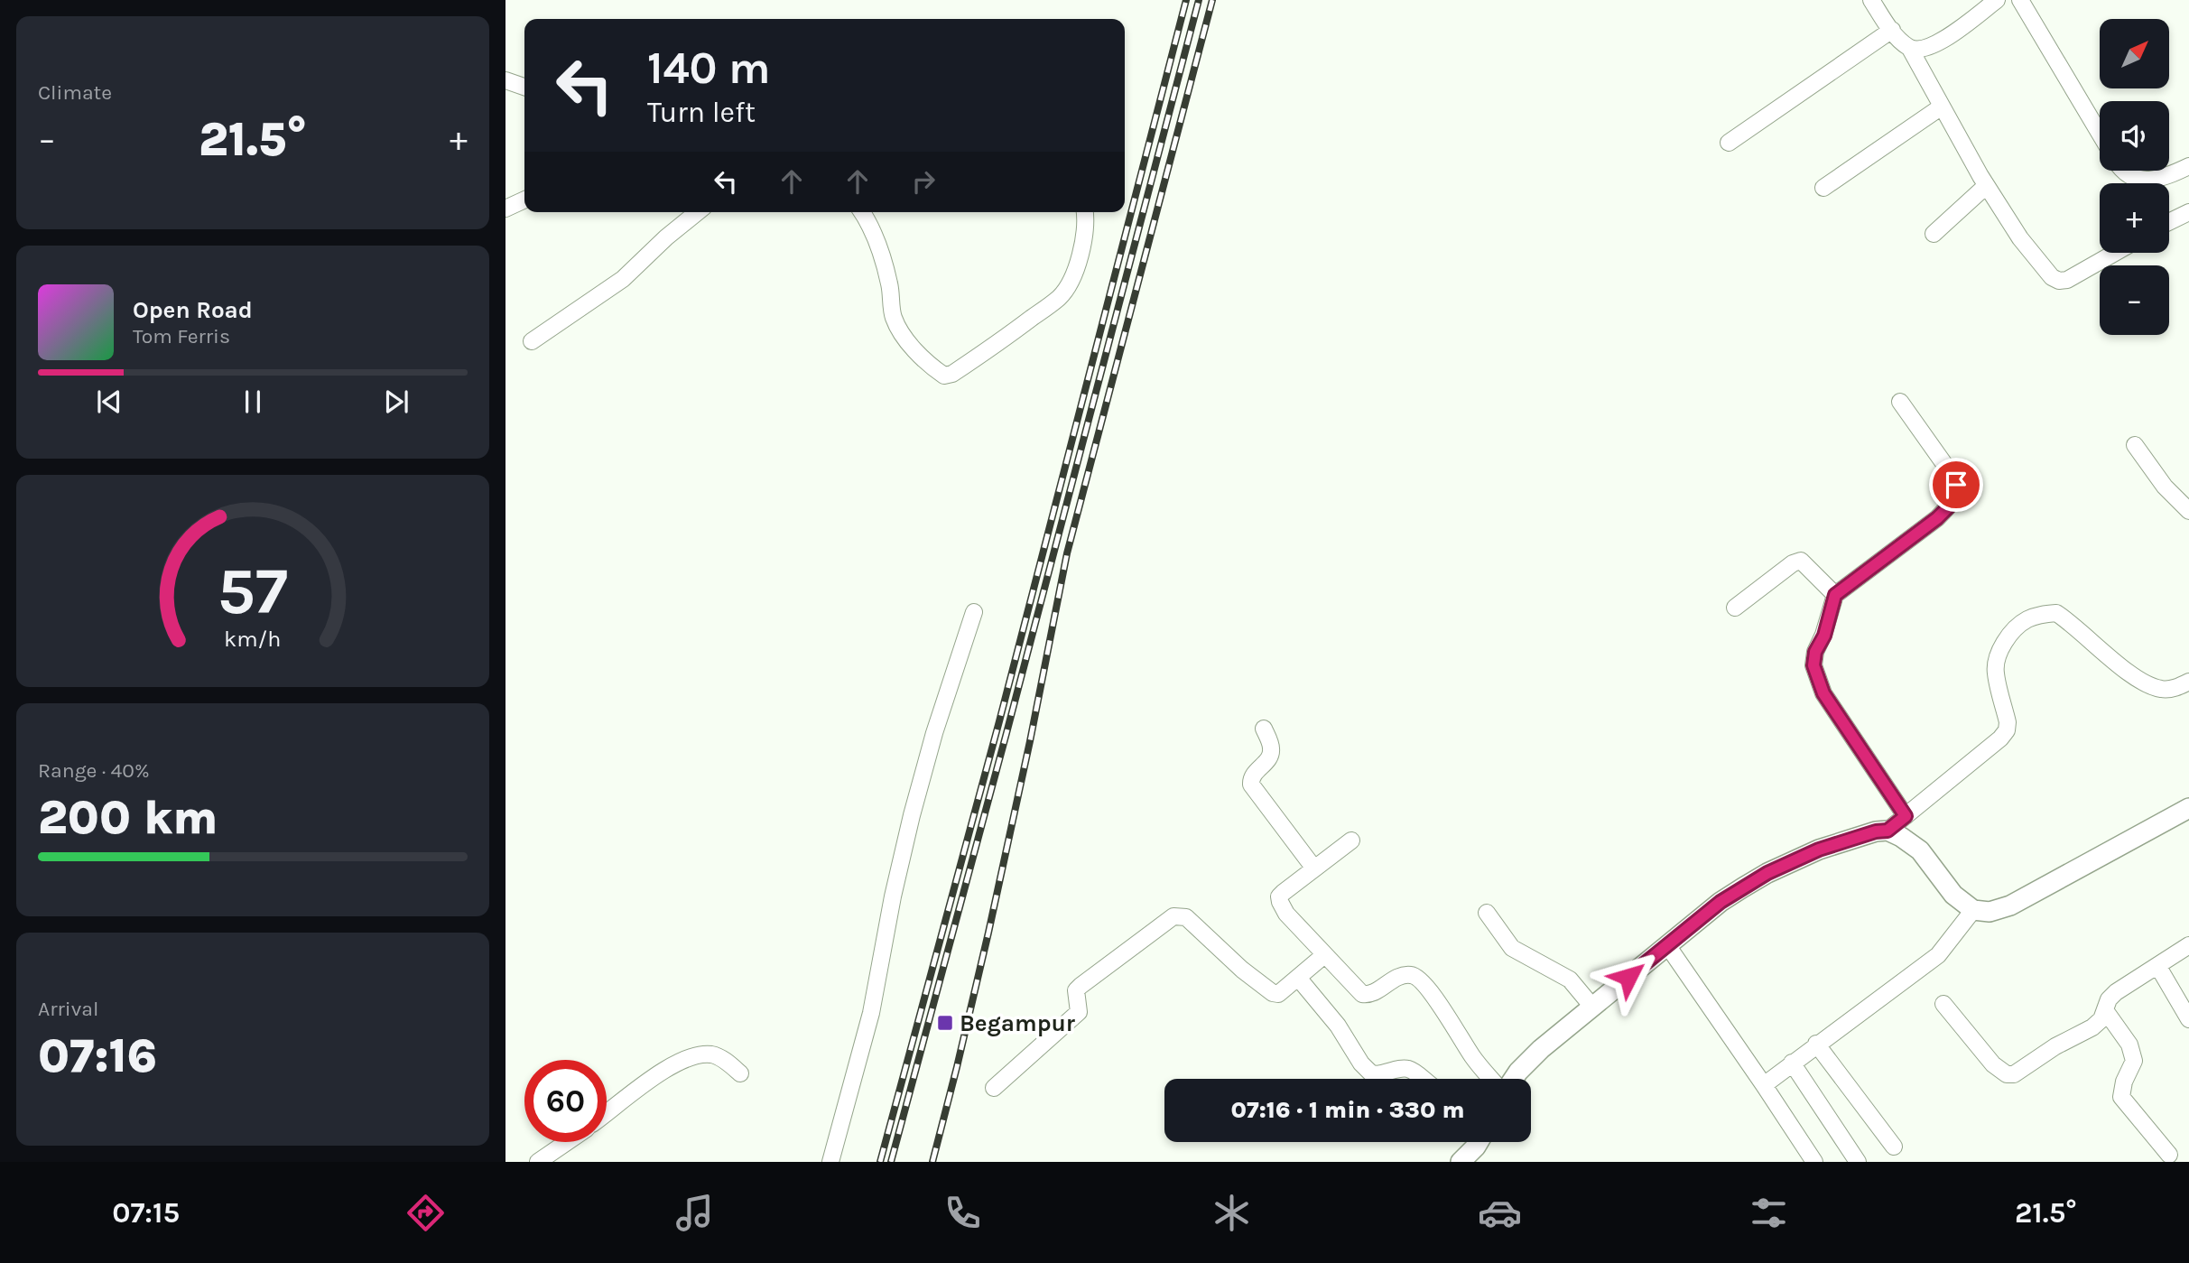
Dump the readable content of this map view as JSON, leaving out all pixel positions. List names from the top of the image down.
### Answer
{
  "places": {
    "transit": ["Begampur"]
  },
  "north": "top right",
  "page": {
    "tile": [
      "Climate",
      ["Range · 40%", "200 km"],
      ["Arrival", "07:16"]
    ],
    "map_buttons": ["+", "−"],
    "turn": ["140 m", "Turn left"],
    "heat": ["−", "21.5°", "+"],
    "song": ["Open Road", "Tom Ferris"],
    "limit": "60",
    "trip": "07:16 · 1 min · 330 m",
    "tabs": ["07:15", "21.5°"],
    "gauge": ["57", "km/h"]
  }
}
